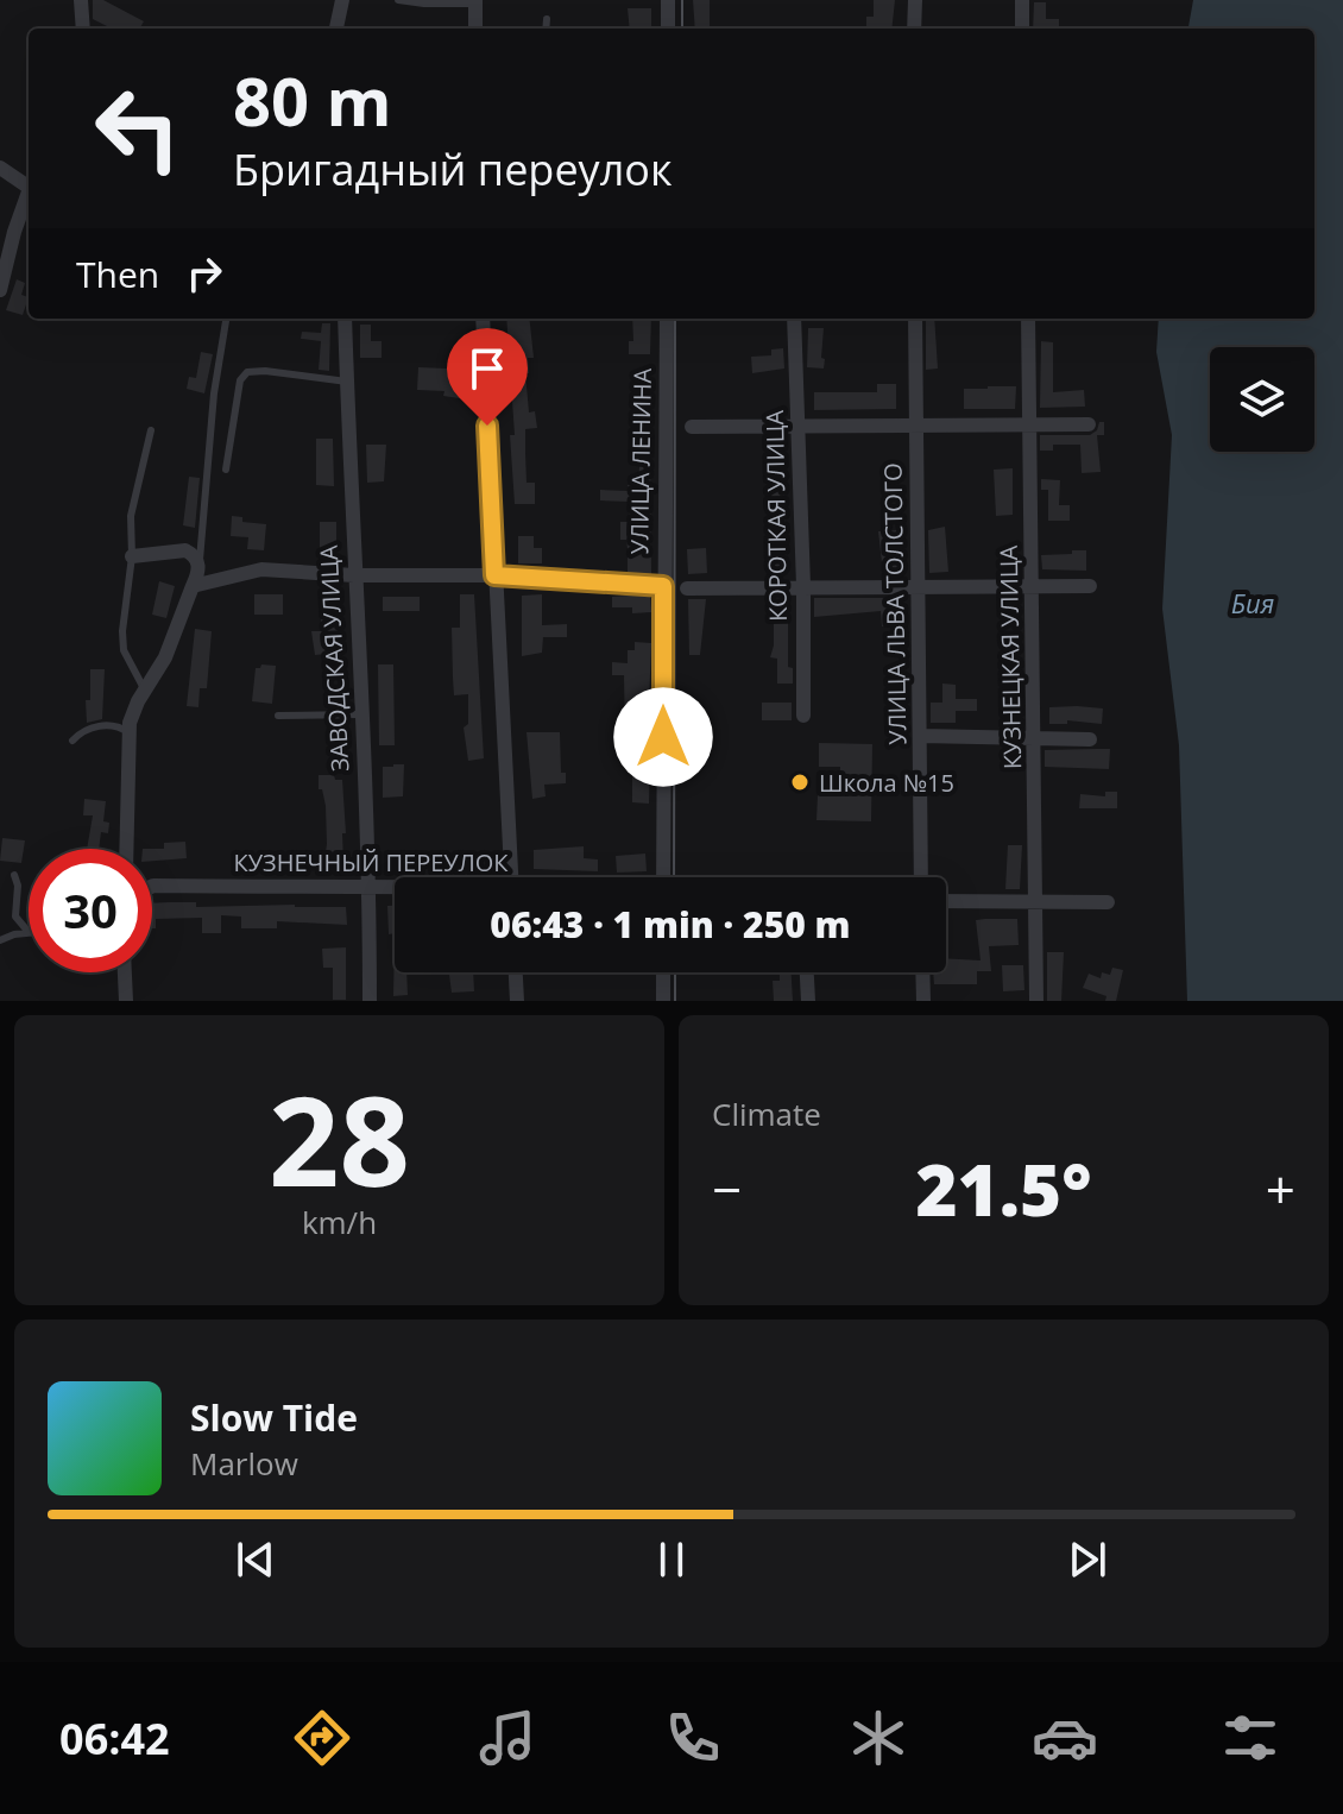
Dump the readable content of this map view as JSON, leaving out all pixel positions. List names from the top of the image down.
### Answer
{
  "streets": {
    "street": [
      "УЛИЦА ЛЕНИНА",
      "КОРОТКАЯ УЛИЦА",
      "УЛИЦА ЛЬВА ТОЛСТОГО",
      "КУЗНЕЦКАЯ УЛИЦА",
      "ЗАВОДСКАЯ УЛИЦА",
      "КУЗНЕЧНЫЙ ПЕРЕУЛОК"
    ]
  },
  "crossings": [
    ["ЗАВОДСКАЯ УЛИЦА", "КУЗНЕЧНЫЙ ПЕРЕУЛОК"]
  ],
  "water": ["Бия"],
  "places": ["Школа №15"],
  "page": {
    "turn": ["80 m", "Бригадный переулок"],
    "then": "Then",
    "limit": "30",
    "trip": "06:43 · 1 min · 250 m",
    "tile": [
      ["28", "km/h"],
      "Climate"
    ],
    "heat": ["−", "21.5°", "+"],
    "song": ["Slow Tide", "Marlow"],
    "tabs": "06:42"
  }
}
